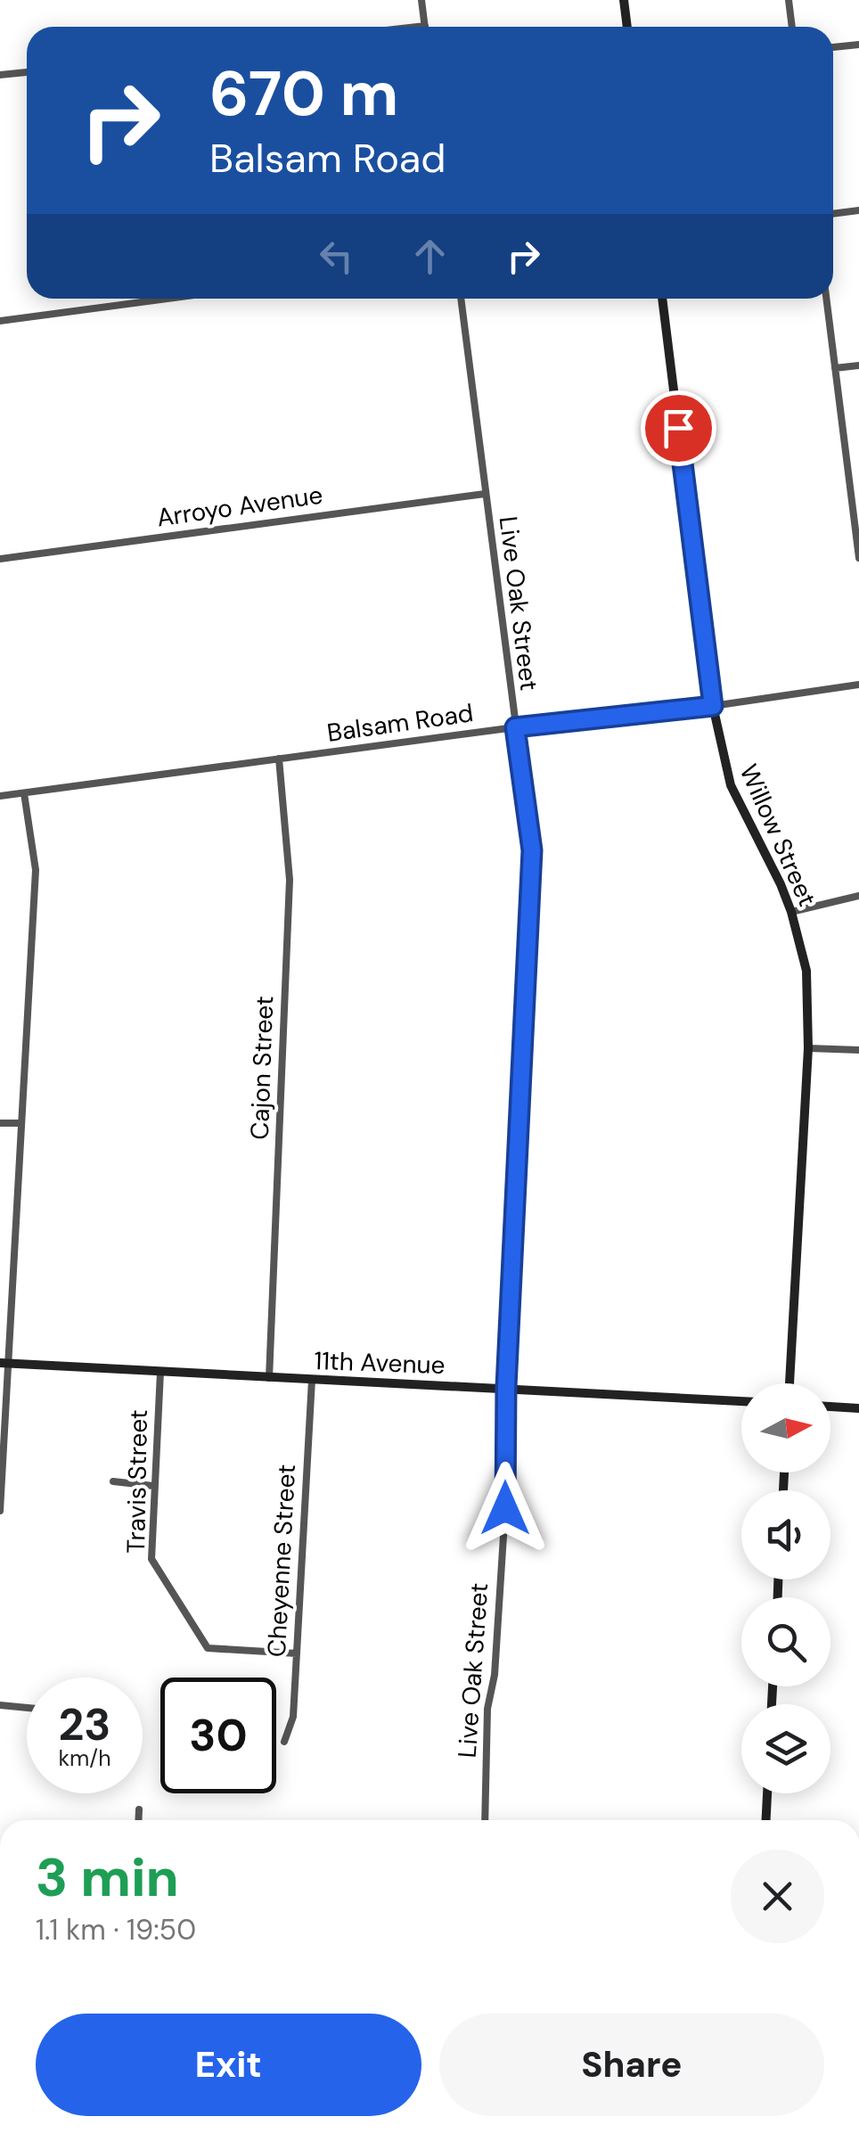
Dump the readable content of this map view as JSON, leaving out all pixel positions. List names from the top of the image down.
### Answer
{
  "streets": {
    "street": [
      "Arroyo Avenue",
      "Live Oak Street",
      "Balsam Road",
      "Willow Street",
      "Cajon Street",
      "11th Avenue",
      "Travis Street",
      "Cheyenne Street"
    ]
  },
  "crossings": [
    ["Arroyo Avenue", "Live Oak Street"],
    ["Live Oak Street", "Balsam Road"],
    ["Live Oak Street", "11th Avenue"],
    ["Balsam Road", "Willow Street"],
    ["Balsam Road", "Cajon Street"],
    ["Cajon Street", "11th Avenue"],
    ["11th Avenue", "Travis Street"],
    ["11th Avenue", "Cheyenne Street"],
    ["Travis Street", "Cheyenne Street"]
  ],
  "north": "right",
  "page": {
    "turn": ["670 m", "Balsam Road"],
    "speed": "23 km/h",
    "limit": "30",
    "heading": ["3 min", "1.1 km · 19:50"],
    "buttons": ["Exit", "Share"]
  }
}
